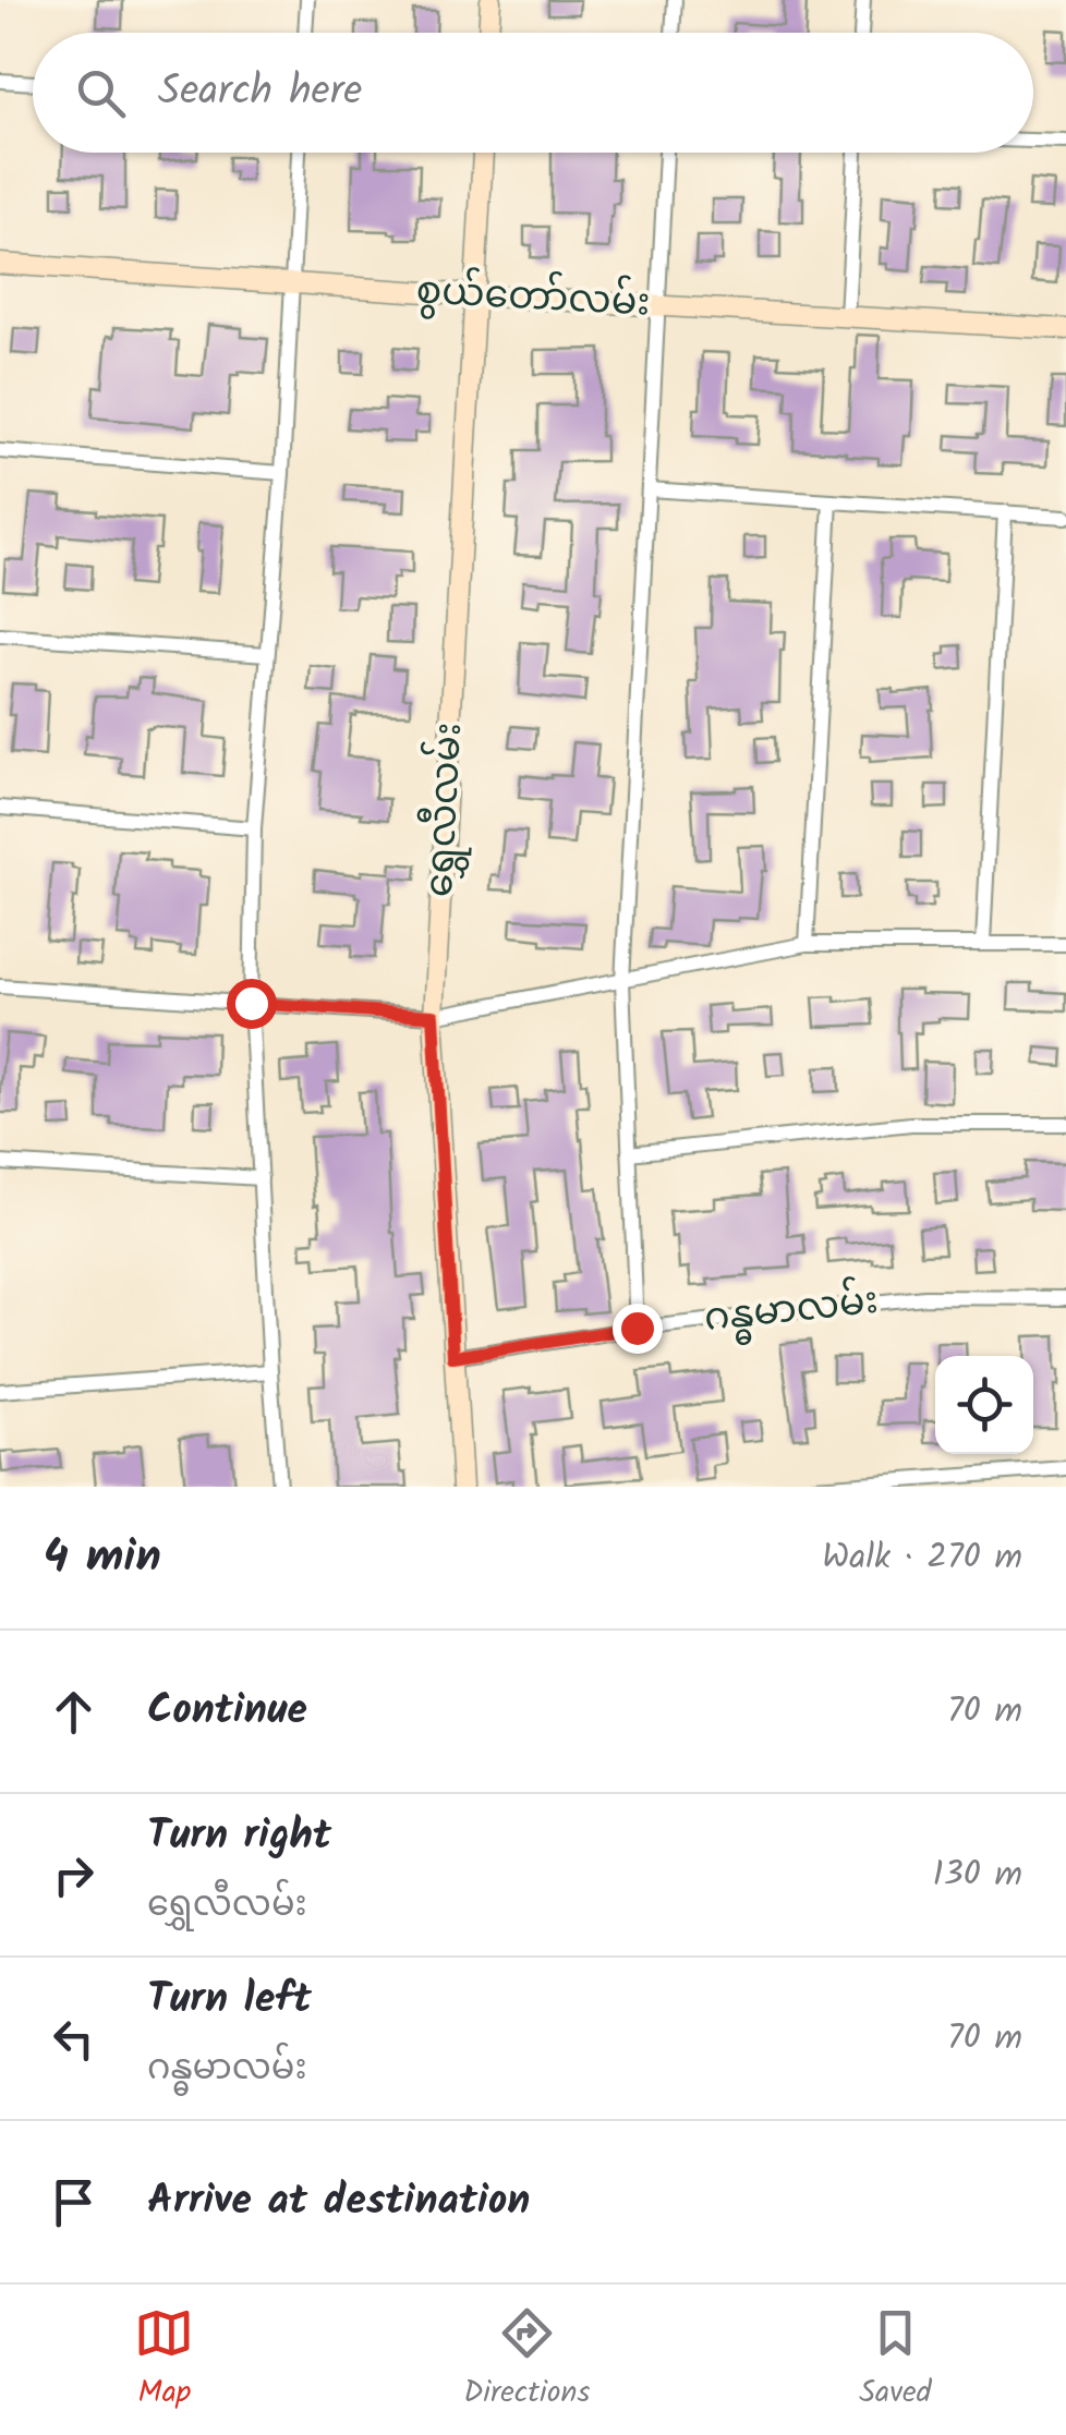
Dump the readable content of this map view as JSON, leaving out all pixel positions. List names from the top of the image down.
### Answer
{
  "streets": {
    "street": ["စွယ်တော်လမ်း", "ရွှေလီလမ်း", "ဂန္ဓမာလမ်း"]
  },
  "crossings": [
    ["စွယ်တော်လမ်း", "ရွှေလီလမ်း"],
    ["ရွှေလီလမ်း", "ဂန္ဓမာလမ်း"]
  ],
  "page": {
    "search": "Search here",
    "heading": ["4 min", "Walk · 270 m"],
    "list": [
      ["Continue", "70 m"],
      ["Turn right", "ရွှေလီလမ်း", "130 m"],
      ["Turn left", "ဂန္ဓမာလမ်း", "70 m"],
      "Arrive at destination"
    ],
    "nav": ["Map", "Directions", "Saved"]
  }
}
